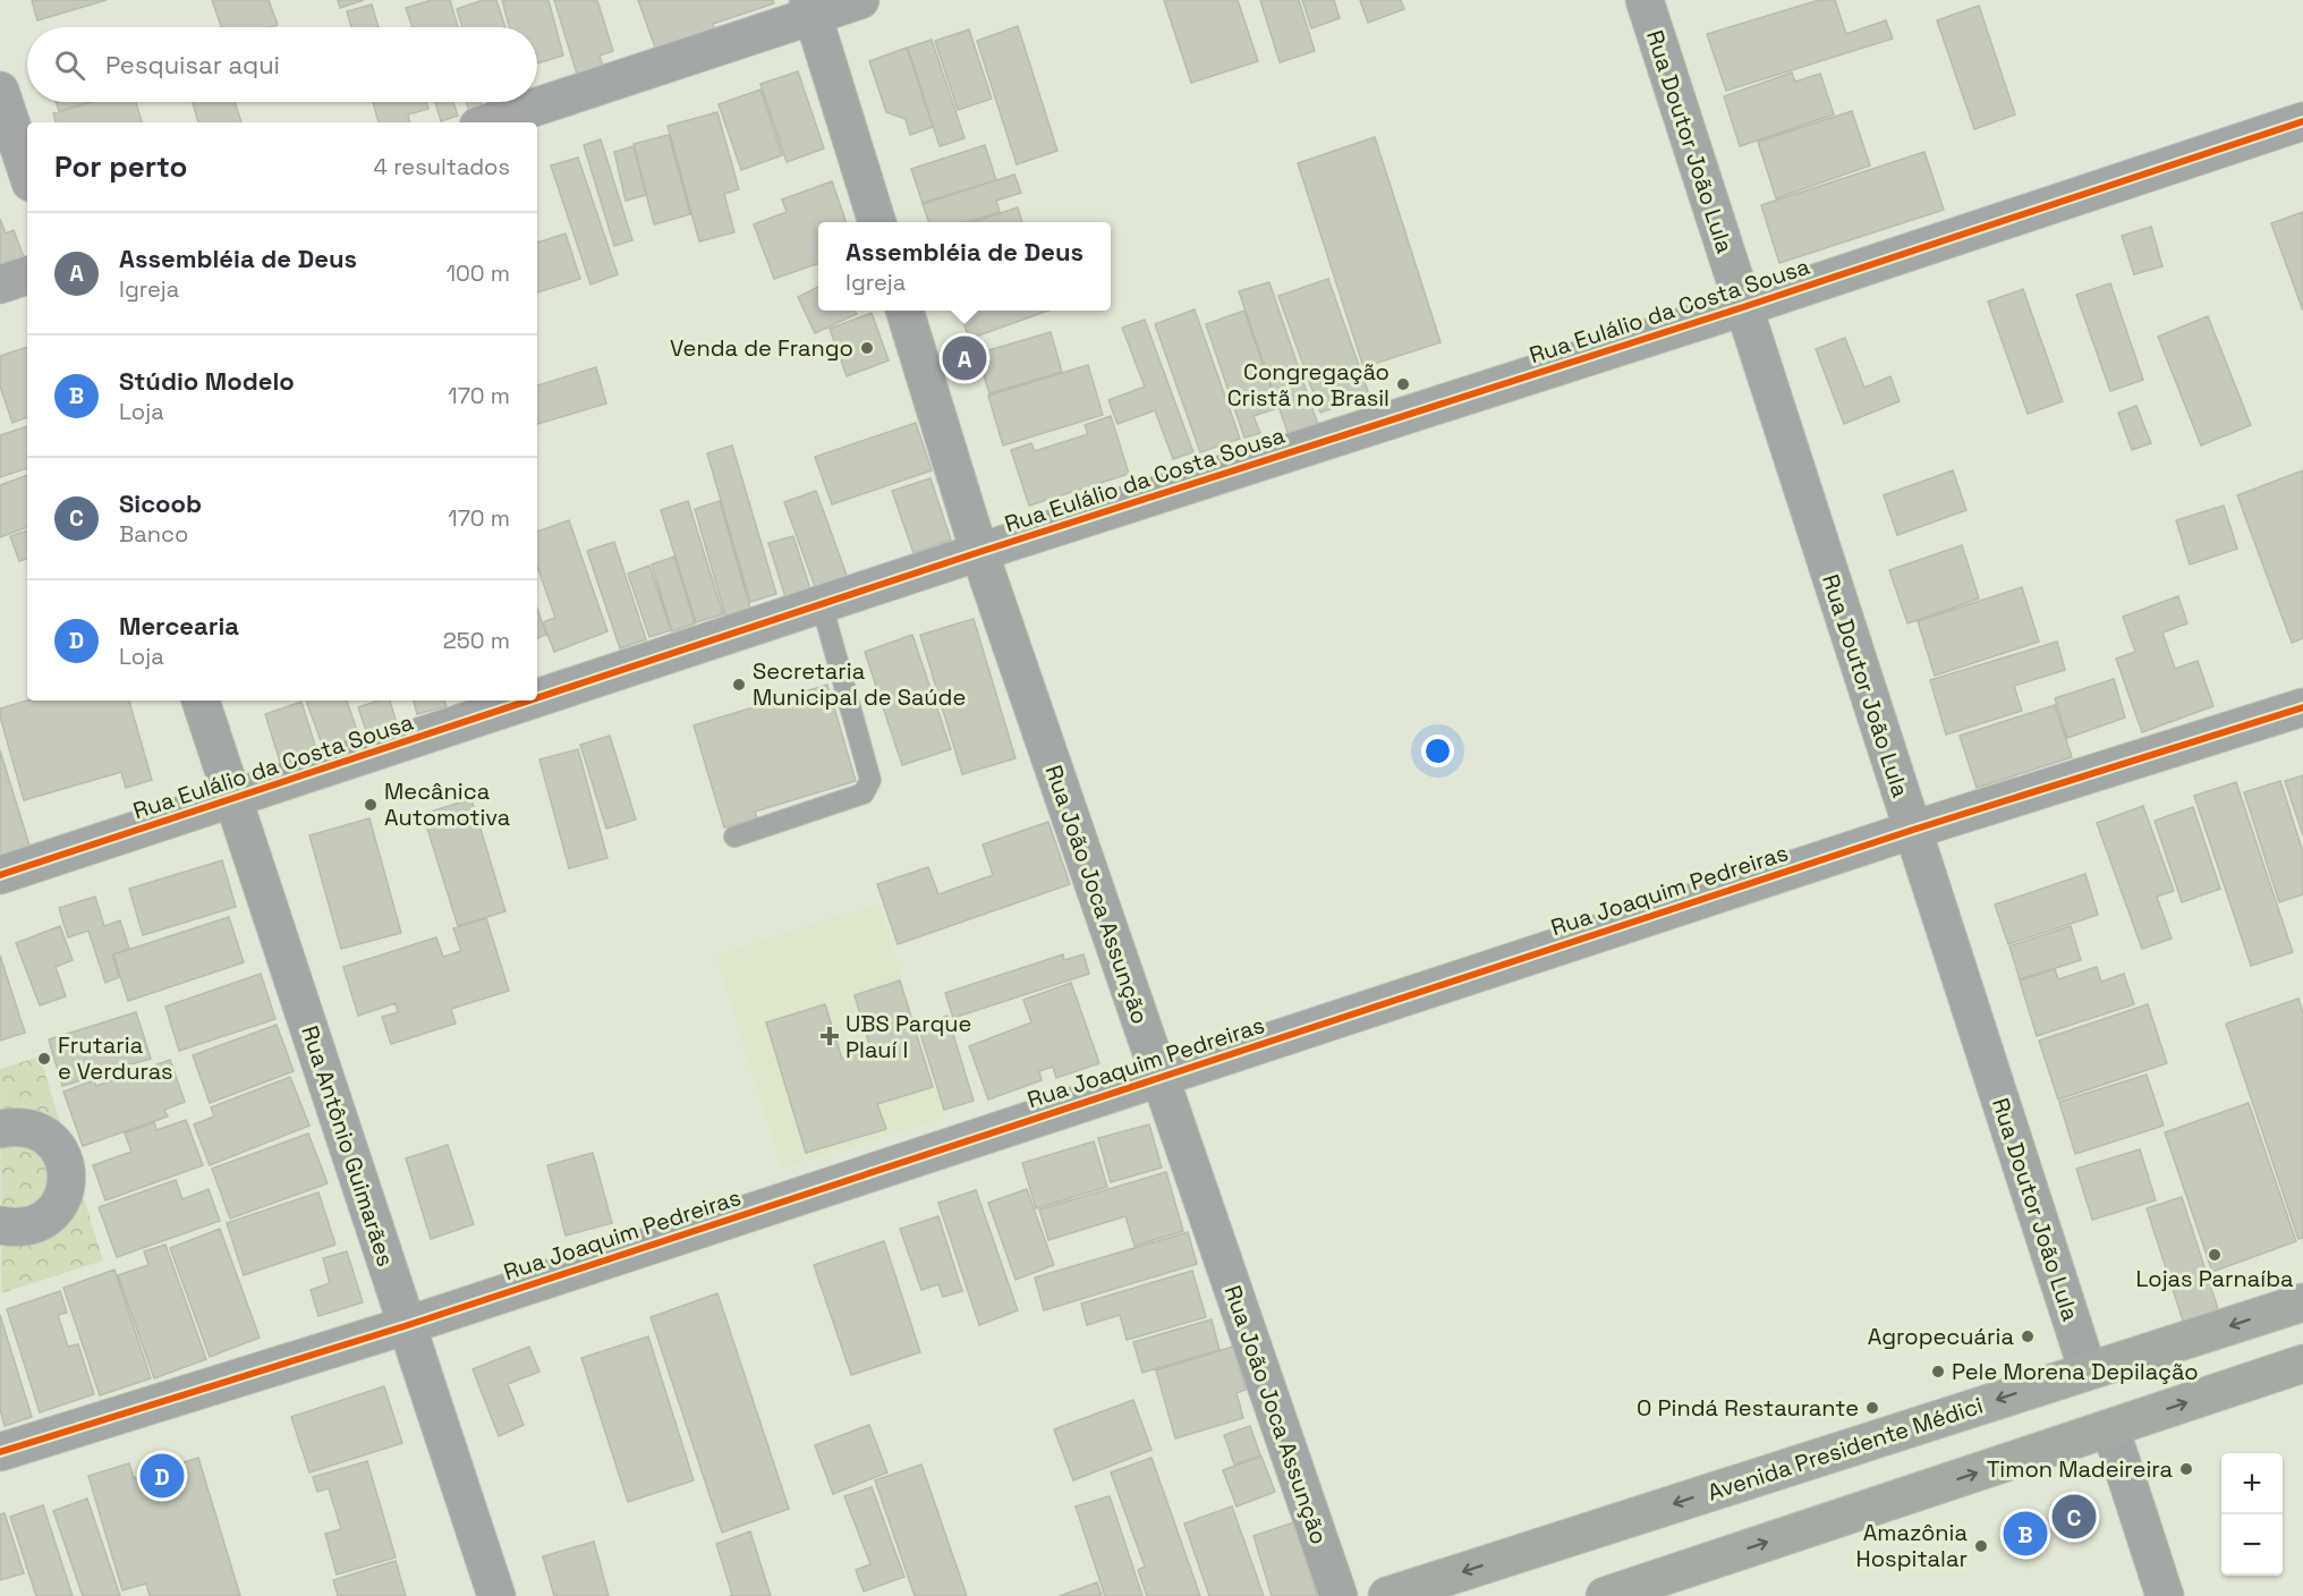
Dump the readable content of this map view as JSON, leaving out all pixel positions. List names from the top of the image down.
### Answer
{
  "streets": {
    "main road": ["Avenida Presidente Médici"],
    "street": [
      "Rua Doutor João Lula",
      "Rua Eulálio da Costa Sousa",
      "Rua Joaquim Pedreiras",
      "Rua João Joca Assunção",
      "Rua Antônio Guimarães"
    ]
  },
  "crossings": [
    ["Rua Doutor João Lula", "Rua Eulálio da Costa Sousa"],
    ["Rua Doutor João Lula", "Rua Joaquim Pedreiras"],
    ["Rua Doutor João Lula", "Avenida Presidente Médici"],
    ["Rua Eulálio da Costa Sousa", "Rua João Joca Assunção"],
    ["Rua Eulálio da Costa Sousa", "Rua Antônio Guimarães"],
    ["Rua Joaquim Pedreiras", "Rua João Joca Assunção"],
    ["Rua Joaquim Pedreiras", "Rua Antônio Guimarães"]
  ],
  "places": {
    "other": [
      "Venda de Frango",
      "Congregação Cristã no Brasil",
      "Secretaria Municipal de Saúde",
      "Mecânica Automotiva",
      "Frutaria e Verduras",
      "Lojas Parnaíba",
      "Agropecuária",
      "Pele Morena Depilação",
      "O Pindá Restaurante",
      "Timon Madeireira",
      "Amazônia Hospitalar"
    ],
    "health": ["UBS Parque PIauí I"]
  },
  "page": {
    "search": "Pesquisar aqui",
    "heading": ["Por perto", "4 resultados"],
    "list": [
      {
        "mark": "A",
        "name": "Assembléia de Deus",
        "note": "Igreja",
        "value": "100 m"
      },
      {
        "mark": "B",
        "name": "Stúdio Modelo",
        "note": "Loja",
        "value": "170 m"
      },
      {
        "mark": "C",
        "name": "Sicoob",
        "note": "Banco",
        "value": "170 m"
      },
      {
        "mark": "D",
        "name": "Mercearia",
        "note": "Loja",
        "value": "250 m"
      }
    ],
    "popup": ["Assembléia de Deus", "Igreja"],
    "pins": [
      "A",
      "D",
      "C",
      "B"
    ],
    "map_buttons": ["+", "−"]
  }
}
